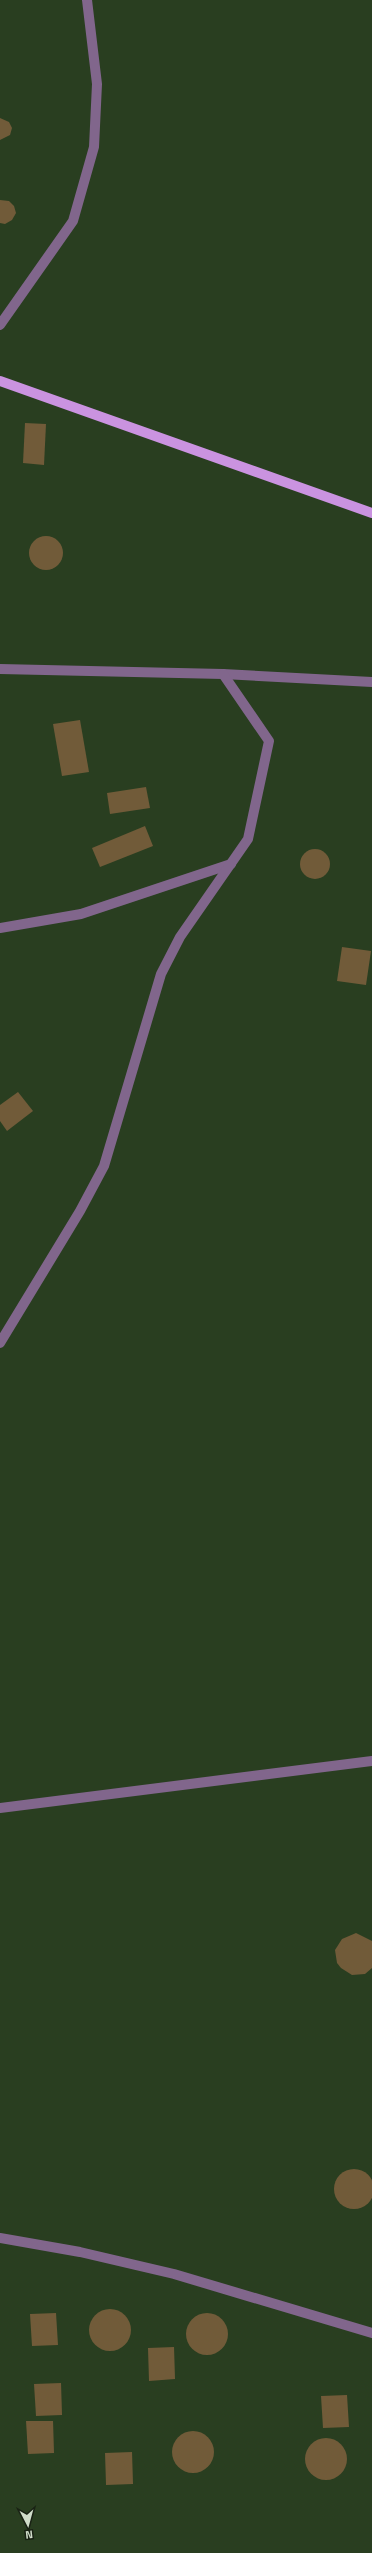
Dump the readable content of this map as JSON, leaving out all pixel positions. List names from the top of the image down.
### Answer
{
  "north": "bottom"
}
